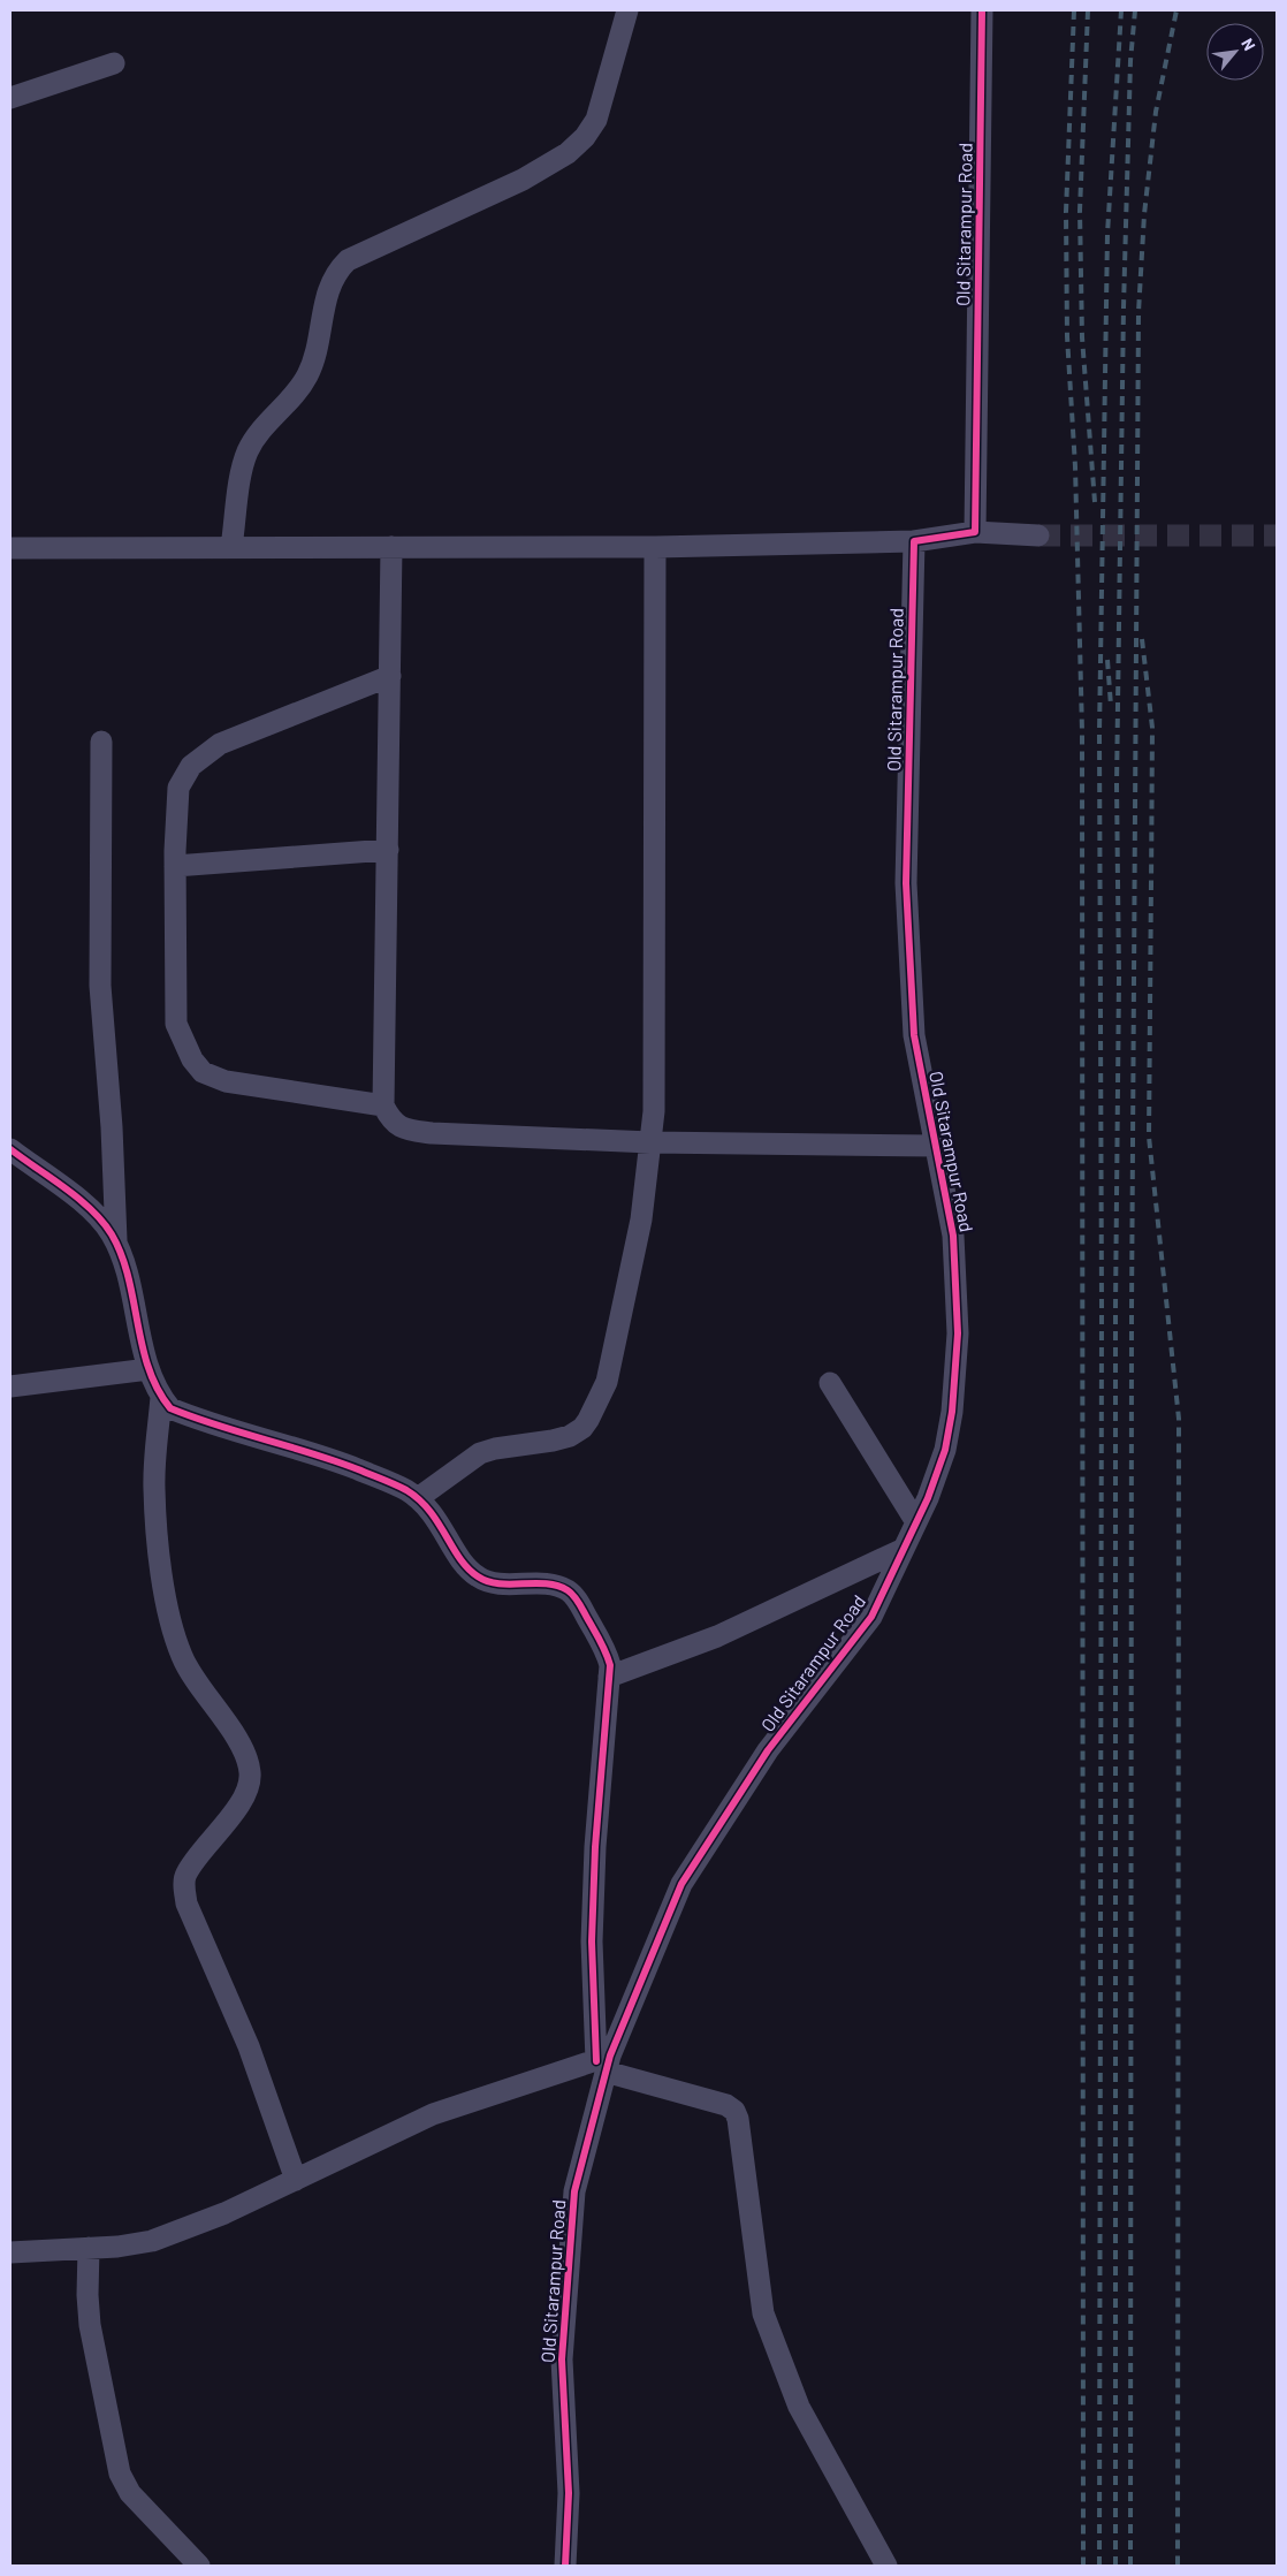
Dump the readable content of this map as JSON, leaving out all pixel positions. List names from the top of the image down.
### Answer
{
  "streets": {
    "street": ["Old Sitarampur Road"]
  },
  "north": "top right"
}
